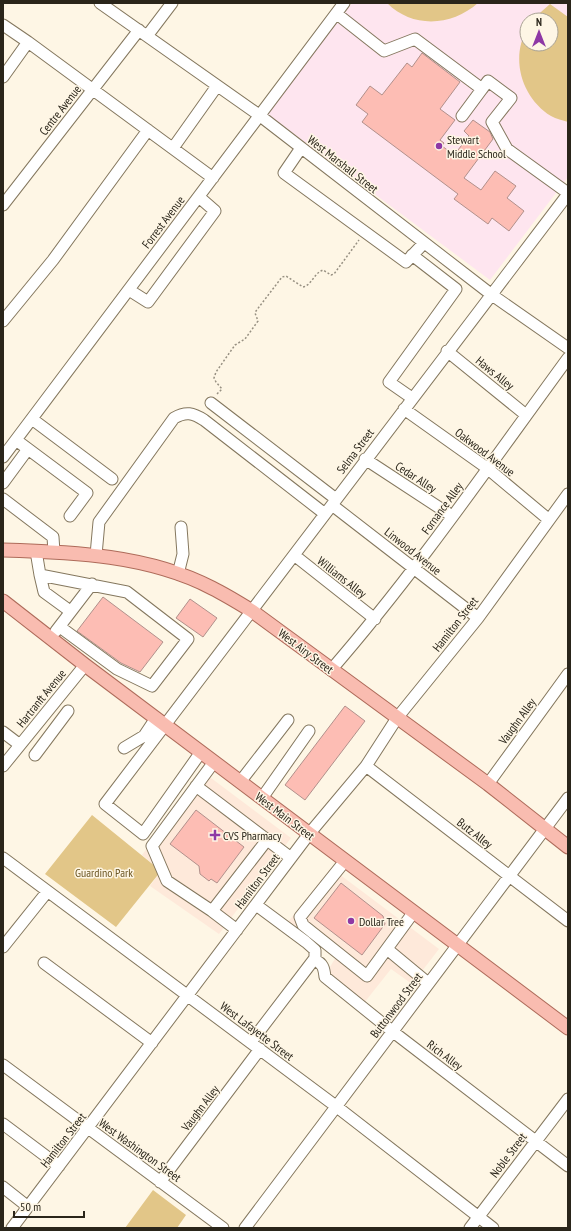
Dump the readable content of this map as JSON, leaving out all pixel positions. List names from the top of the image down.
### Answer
{
  "streets": {
    "main road": ["West Airy Street", "West Main Street"],
    "street": [
      "Centre Avenue",
      "West Marshall Street",
      "Forrest Avenue",
      "Haws Alley",
      "Selma Street",
      "Oakwood Avenue",
      "Cedar Alley",
      "Fornance Alley",
      "Linwood Avenue",
      "Williams Alley",
      "Hamilton Street",
      "Hartranft Avenue",
      "Vaughn Alley",
      "Butz Alley",
      "Buttonwood Street",
      "West Lafayette Street",
      "Rich Alley",
      "West Washington Street",
      "Noble Street"
    ]
  },
  "crossings": [
    ["Centre Avenue", "West Marshall Street"],
    ["West Marshall Street", "Forrest Avenue"],
    ["West Marshall Street", "Selma Street"],
    ["Haws Alley", "Selma Street"],
    ["Haws Alley", "Fornance Alley"],
    ["Selma Street", "Oakwood Avenue"],
    ["Selma Street", "Cedar Alley"],
    ["Selma Street", "Linwood Avenue"],
    ["Selma Street", "Williams Alley"],
    ["Selma Street", "West Airy Street"],
    ["Selma Street", "West Main Street"],
    ["Oakwood Avenue", "Fornance Alley"],
    ["Oakwood Avenue", "Hamilton Street"],
    ["Cedar Alley", "Fornance Alley"],
    ["Fornance Alley", "Linwood Avenue"],
    ["Fornance Alley", "Williams Alley"],
    ["Fornance Alley", "West Airy Street"],
    ["Linwood Avenue", "Hamilton Street"],
    ["Hamilton Street", "West Airy Street"],
    ["Hamilton Street", "West Main Street"],
    ["Hamilton Street", "Butz Alley"],
    ["Hamilton Street", "West Lafayette Street"],
    ["Hamilton Street", "Rich Alley"],
    ["Hamilton Street", "West Washington Street"],
    ["West Airy Street", "Vaughn Alley"],
    ["West Airy Street", "Buttonwood Street"],
    ["Hartranft Avenue", "West Main Street"],
    ["Vaughn Alley", "West Lafayette Street"],
    ["Vaughn Alley", "Rich Alley"],
    ["Vaughn Alley", "West Washington Street"],
    ["West Main Street", "Buttonwood Street"],
    ["Butz Alley", "Buttonwood Street"],
    ["Buttonwood Street", "West Lafayette Street"],
    ["Buttonwood Street", "Rich Alley"],
    ["West Lafayette Street", "Noble Street"],
    ["Rich Alley", "Noble Street"]
  ],
  "parks": ["Guardino Park"],
  "places": {
    "other": ["Stewart Middle School", "Dollar Tree"],
    "health": ["CVS Pharmacy"]
  },
  "scale_bar": "50 m",
  "north": "top"
}
